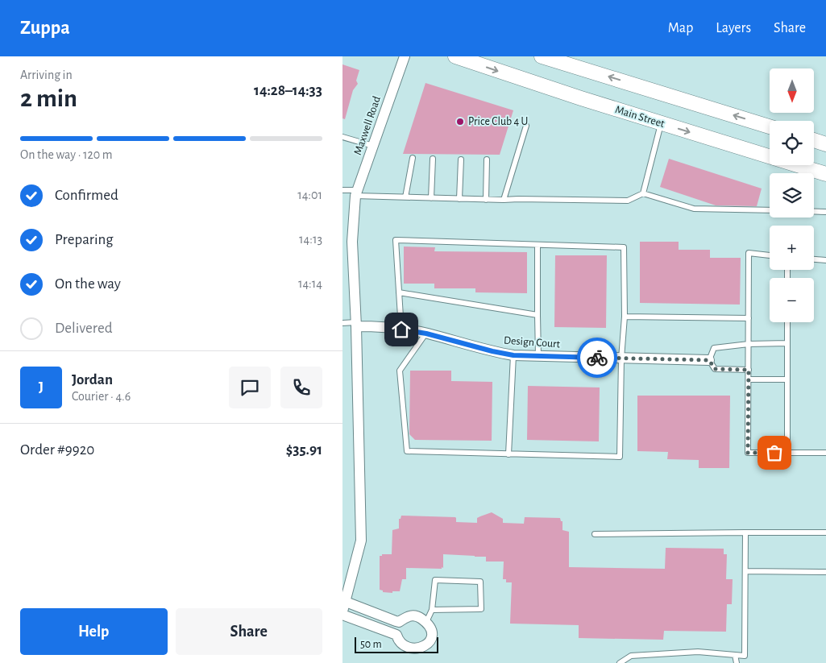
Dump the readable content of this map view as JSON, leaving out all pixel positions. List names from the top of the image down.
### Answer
{
  "streets": {
    "main road": ["Main Street"],
    "street": ["Maxwell Road", "Design Court"]
  },
  "crossings": [
    ["Maxwell Road", "Design Court"]
  ],
  "places": ["Price Club 4 U"],
  "scale_bar": "50 m",
  "north": "bottom",
  "page": {
    "header": "Zuppa",
    "nav": ["Map", "Layers", "Share"],
    "heading": ["2 min", "Arriving in", "14:28–14:33"],
    "panel": [
      "Jordan",
      "Courier · 4.6",
      "Order #9920",
      "$35.91"
    ],
    "map_buttons": ["+", "−"],
    "bar": "On the way · 120 m",
    "list": [
      ["Confirmed", "14:01"],
      ["Preparing", "14:13"],
      ["On the way", "14:14"],
      "Delivered"
    ],
    "round": "J",
    "buttons": ["Help", "Share"],
    "scale": "50 m"
  }
}
